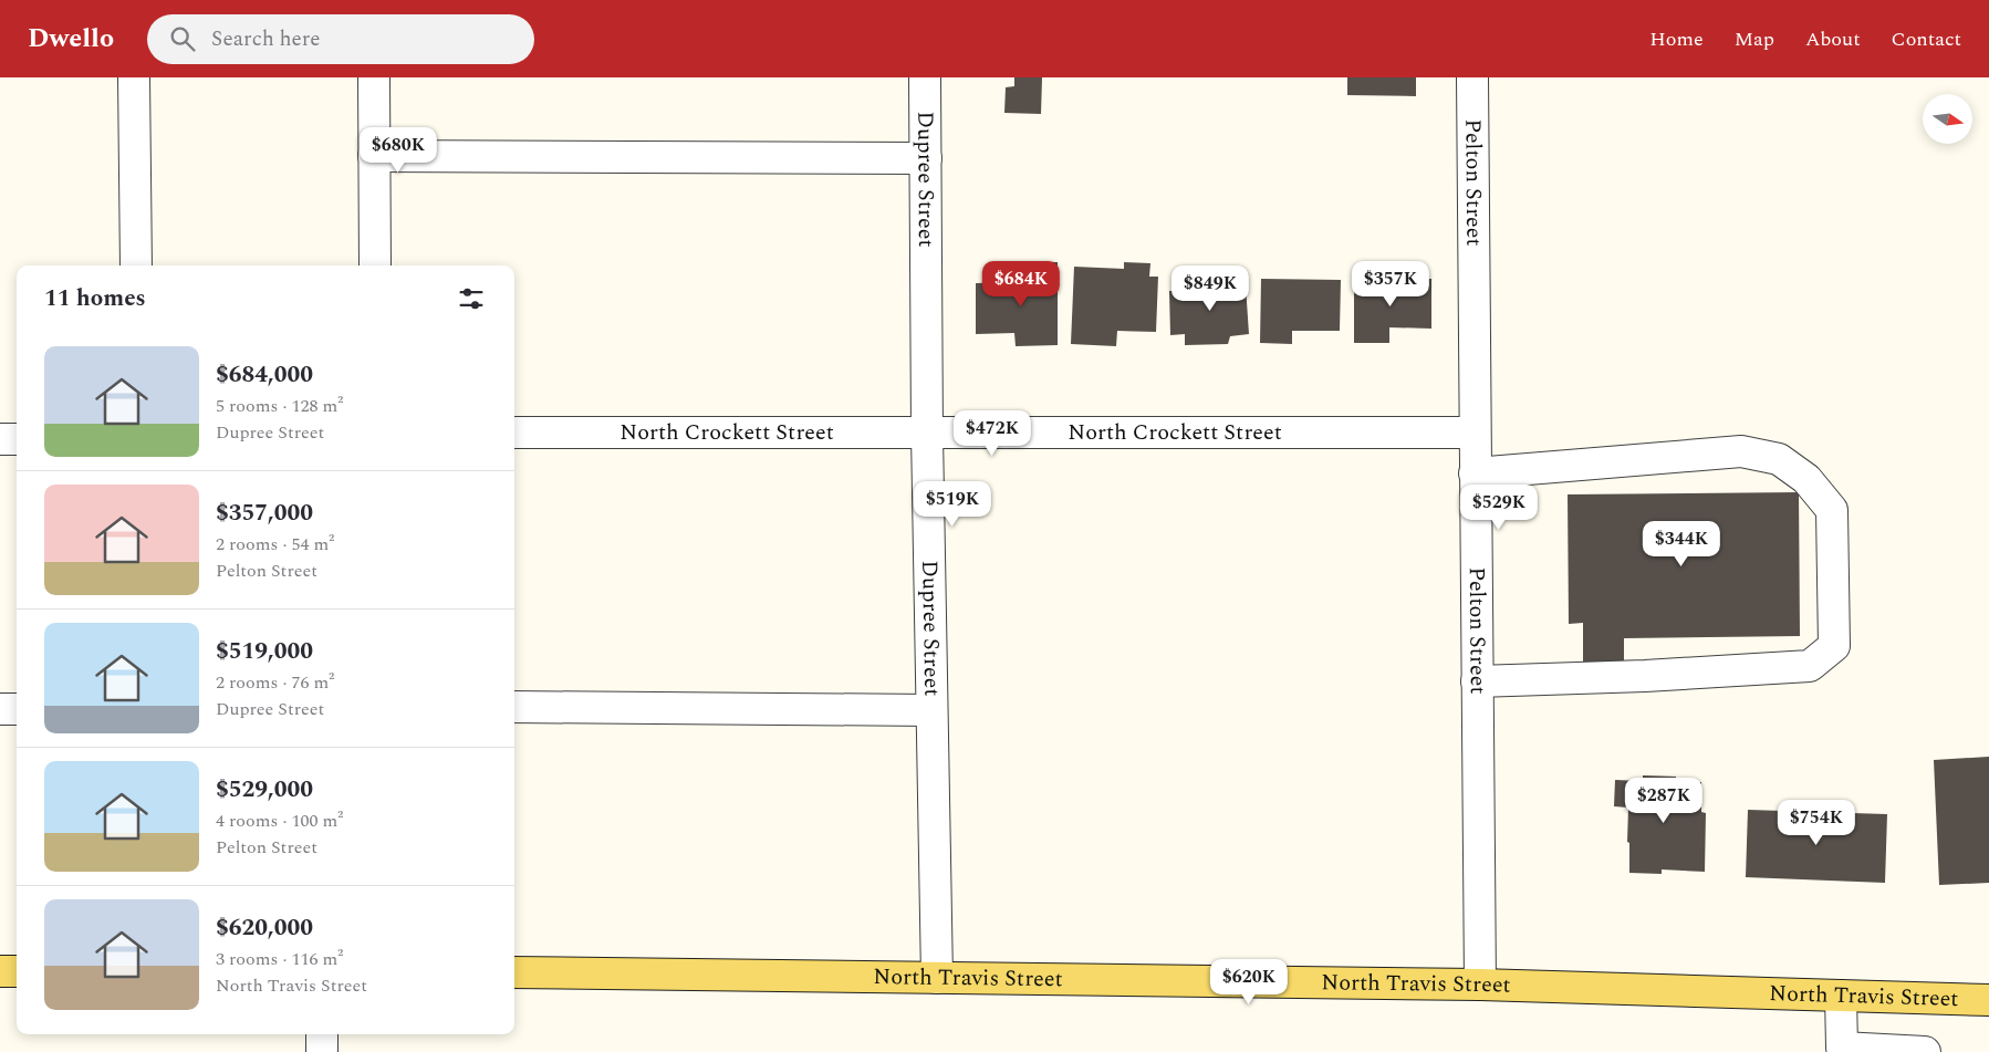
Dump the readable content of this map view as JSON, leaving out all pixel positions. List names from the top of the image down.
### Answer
{
  "streets": {
    "main road": ["North Travis Street"],
    "street": ["Dupree Street", "Pelton Street", "North Crockett Street"]
  },
  "crossings": [
    ["Dupree Street", "North Crockett Street"],
    ["Dupree Street", "North Travis Street"],
    ["Pelton Street", "North Crockett Street"],
    ["Pelton Street", "North Travis Street"]
  ],
  "north": "right",
  "page": {
    "header": "Dwello",
    "search": "Search here",
    "nav": [
      "Home",
      "Map",
      "About",
      "Contact"
    ],
    "price": [
      "$680K",
      "$684K",
      "$357K",
      "$849K",
      "$472K",
      "$519K",
      "$529K",
      "$344K",
      "$287K",
      "$754K",
      "$620K"
    ],
    "heading": "11 homes",
    "list": [
      {
        "name": "$684,000",
        "note": "5 rooms · 128 m² · Dupree Street"
      },
      {
        "name": "$357,000",
        "note": "2 rooms · 54 m² · Pelton Street"
      },
      {
        "name": "$519,000",
        "note": "2 rooms · 76 m² · Dupree Street"
      },
      {
        "name": "$529,000",
        "note": "4 rooms · 100 m² · Pelton Street"
      },
      {
        "name": "$620,000",
        "note": "3 rooms · 116 m² · North Travis Street"
      }
    ]
  }
}
